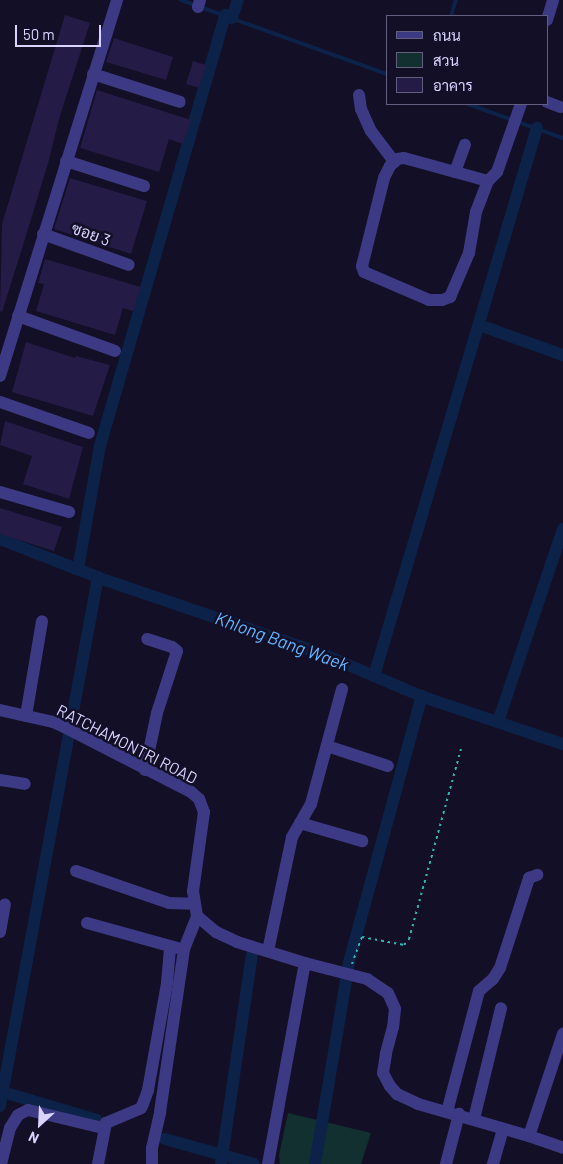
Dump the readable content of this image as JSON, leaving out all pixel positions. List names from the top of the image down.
{
  "streets": {
    "street": ["ซอย 3", "RATCHAMONTRI ROAD"]
  },
  "water": ["Khlong Bang Waek"],
  "legend": ["ถนน", "สวน", "อาคาร"],
  "scale_bar": "50 m",
  "north": "bottom left"
}
